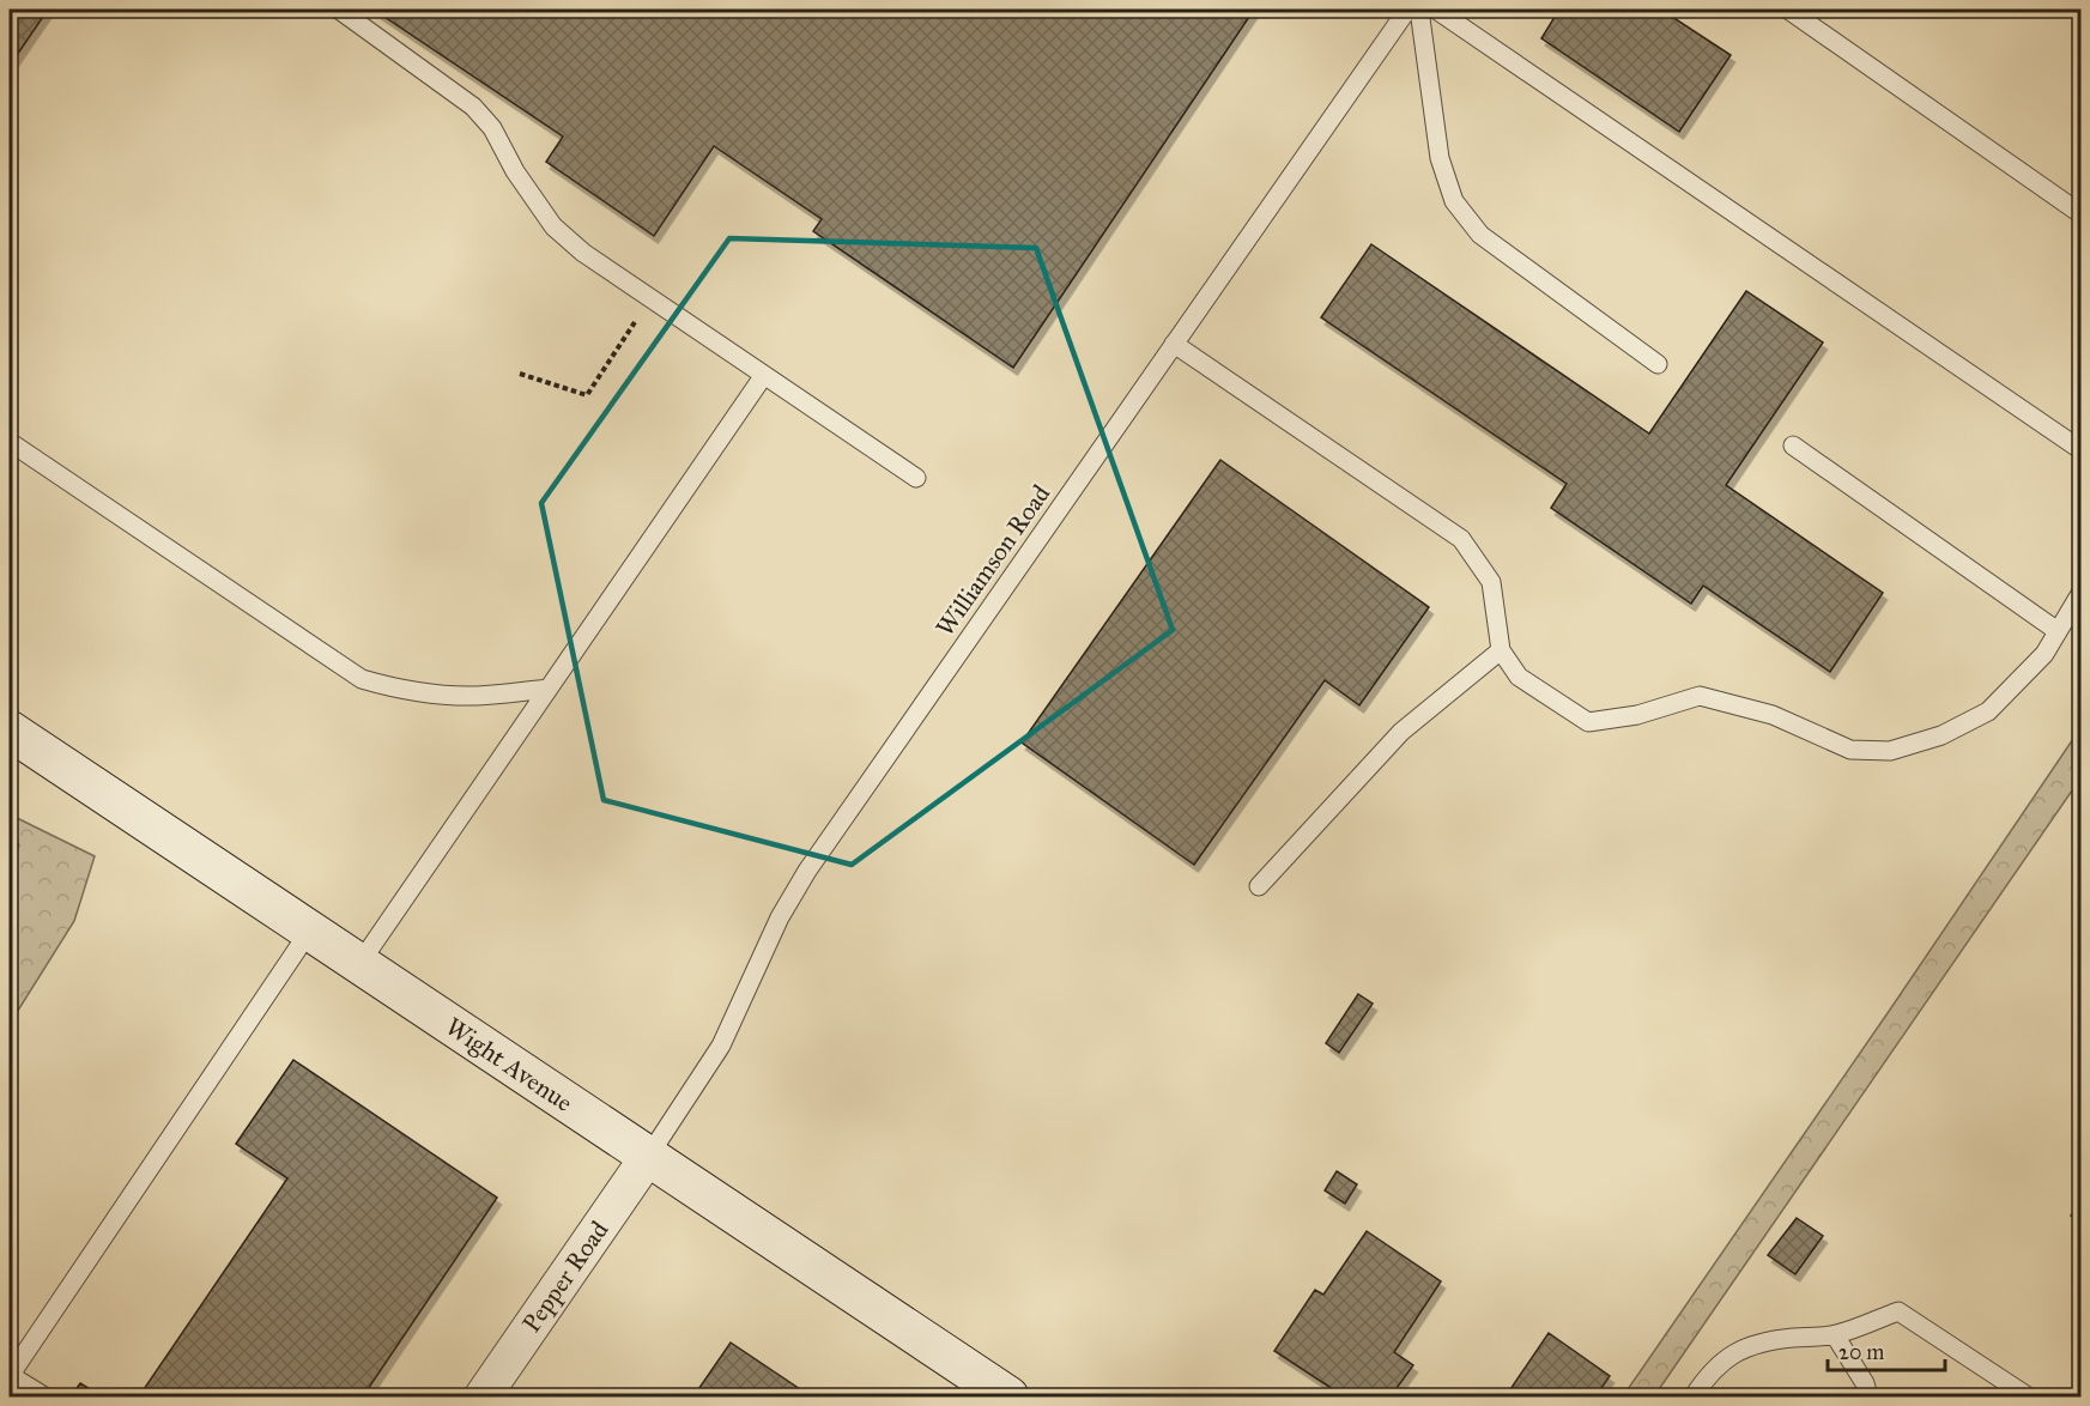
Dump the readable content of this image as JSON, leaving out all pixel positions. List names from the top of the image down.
{
  "streets": {
    "street": ["Wight Avenue", "Pepper Road"],
    "lane": ["Williamson Road"]
  },
  "crossings": [
    ["Williamson Road", "Wight Avenue"],
    ["Williamson Road", "Pepper Road"],
    ["Wight Avenue", "Pepper Road"]
  ],
  "scale_bar": "20 m"
}
